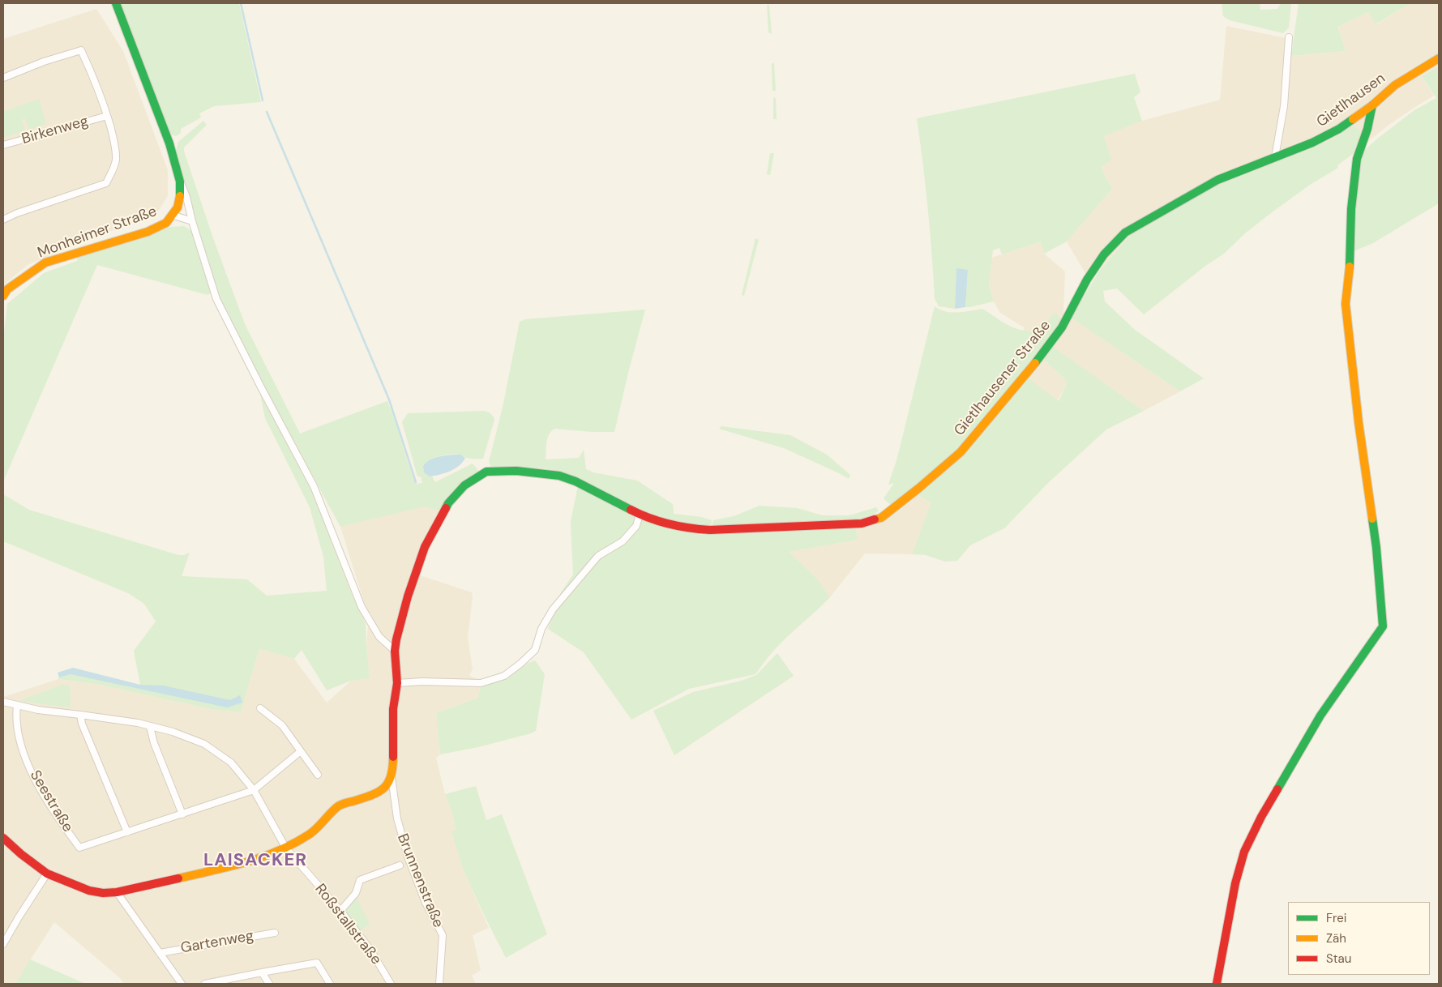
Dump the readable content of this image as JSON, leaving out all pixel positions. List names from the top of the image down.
{
  "streets": {
    "street": [
      "Gietlhausen",
      "Birkenweg",
      "Monheimer Straße",
      "Gietlhausener Straße",
      "Seestraße",
      "Brunnenstraße",
      "Roßstallstraße",
      "Gartenweg"
    ]
  },
  "crossings": [
    ["Gietlhausen", "Gietlhausener Straße"],
    ["Gietlhausener Straße", "Brunnenstraße"]
  ],
  "districts": ["LAISACKER"],
  "legend": ["Frei", "Zäh", "Stau"]
}
